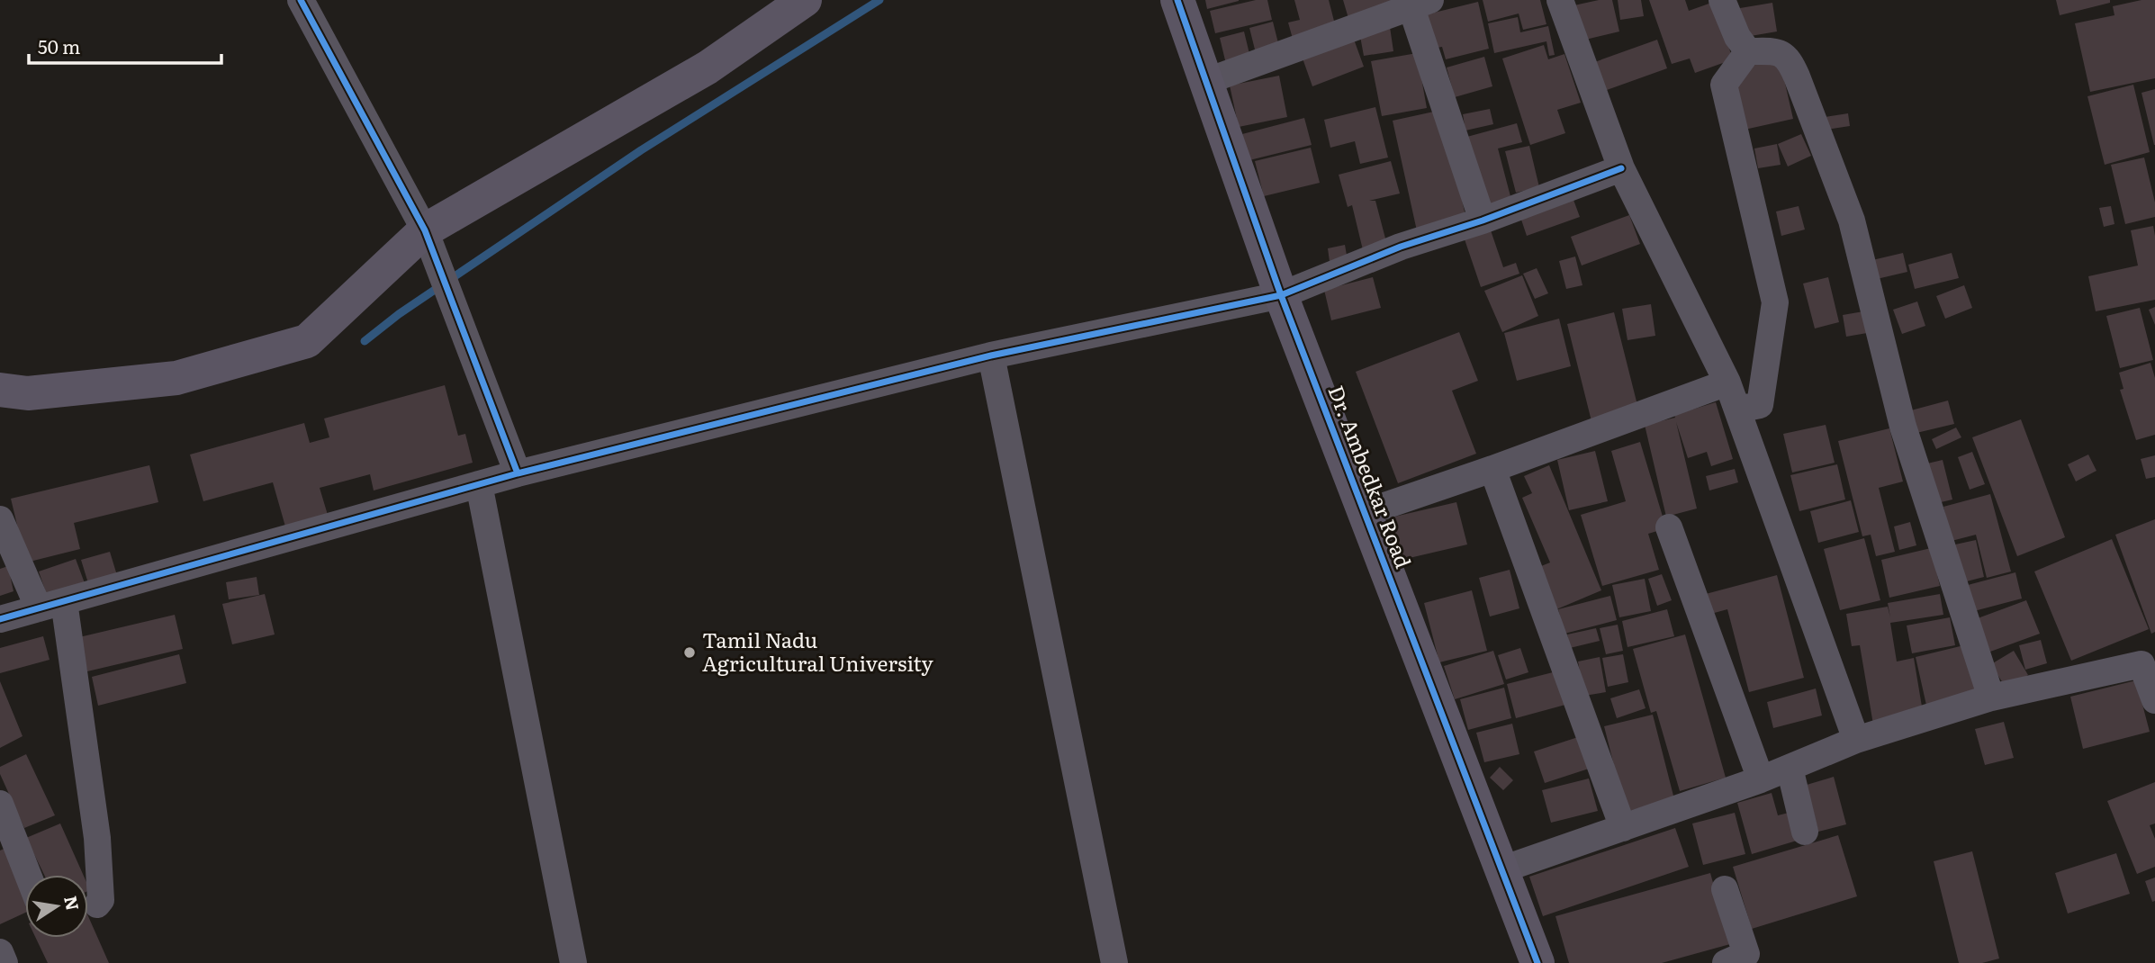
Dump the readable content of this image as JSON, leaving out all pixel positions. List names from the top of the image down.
{
  "streets": {
    "street": ["Dr. Ambedkar Road"]
  },
  "places": ["Tamil Nadu Agricultural University"],
  "scale_bar": "50 m",
  "north": "right"
}
